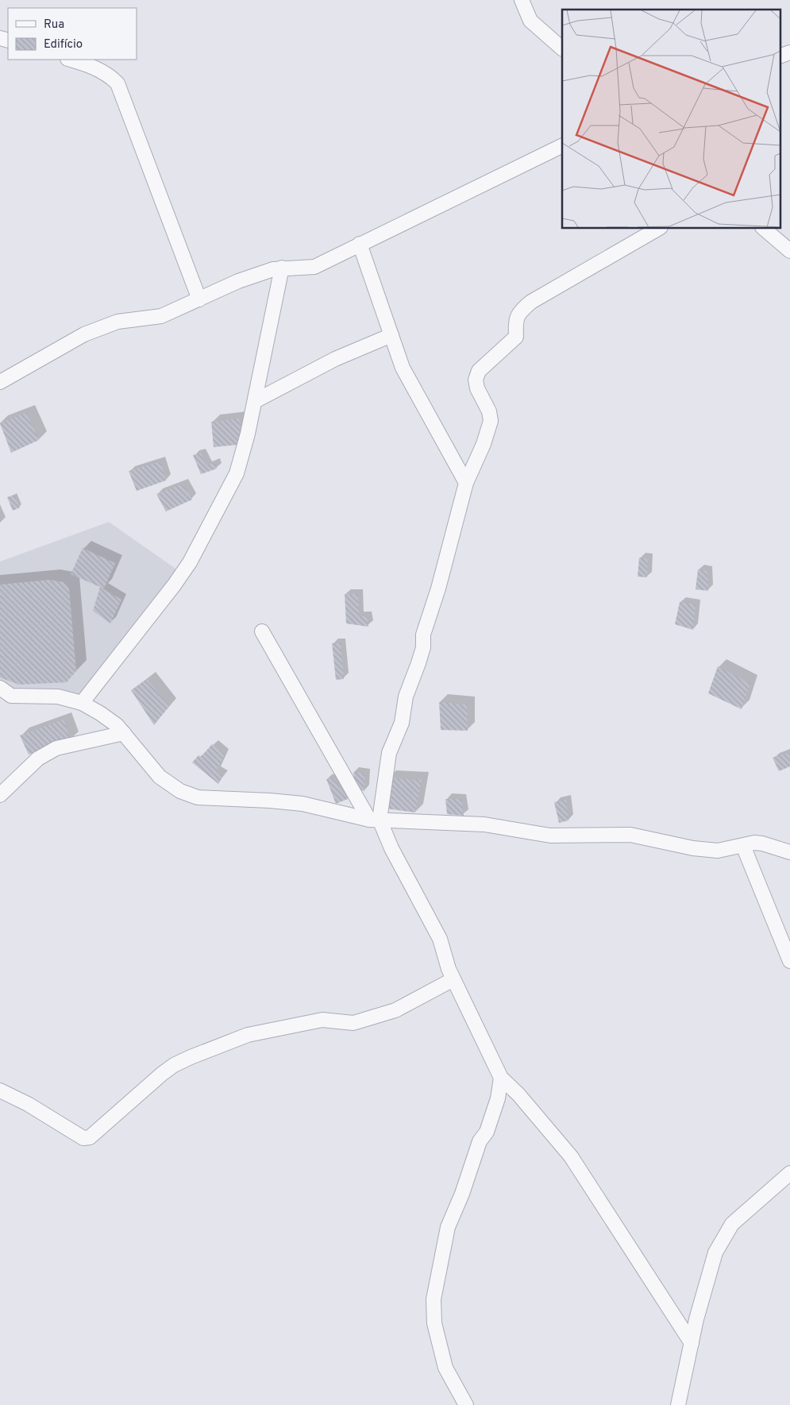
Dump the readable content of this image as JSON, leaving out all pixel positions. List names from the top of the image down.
{
  "legend": ["Rua", "Edifício"]
}
